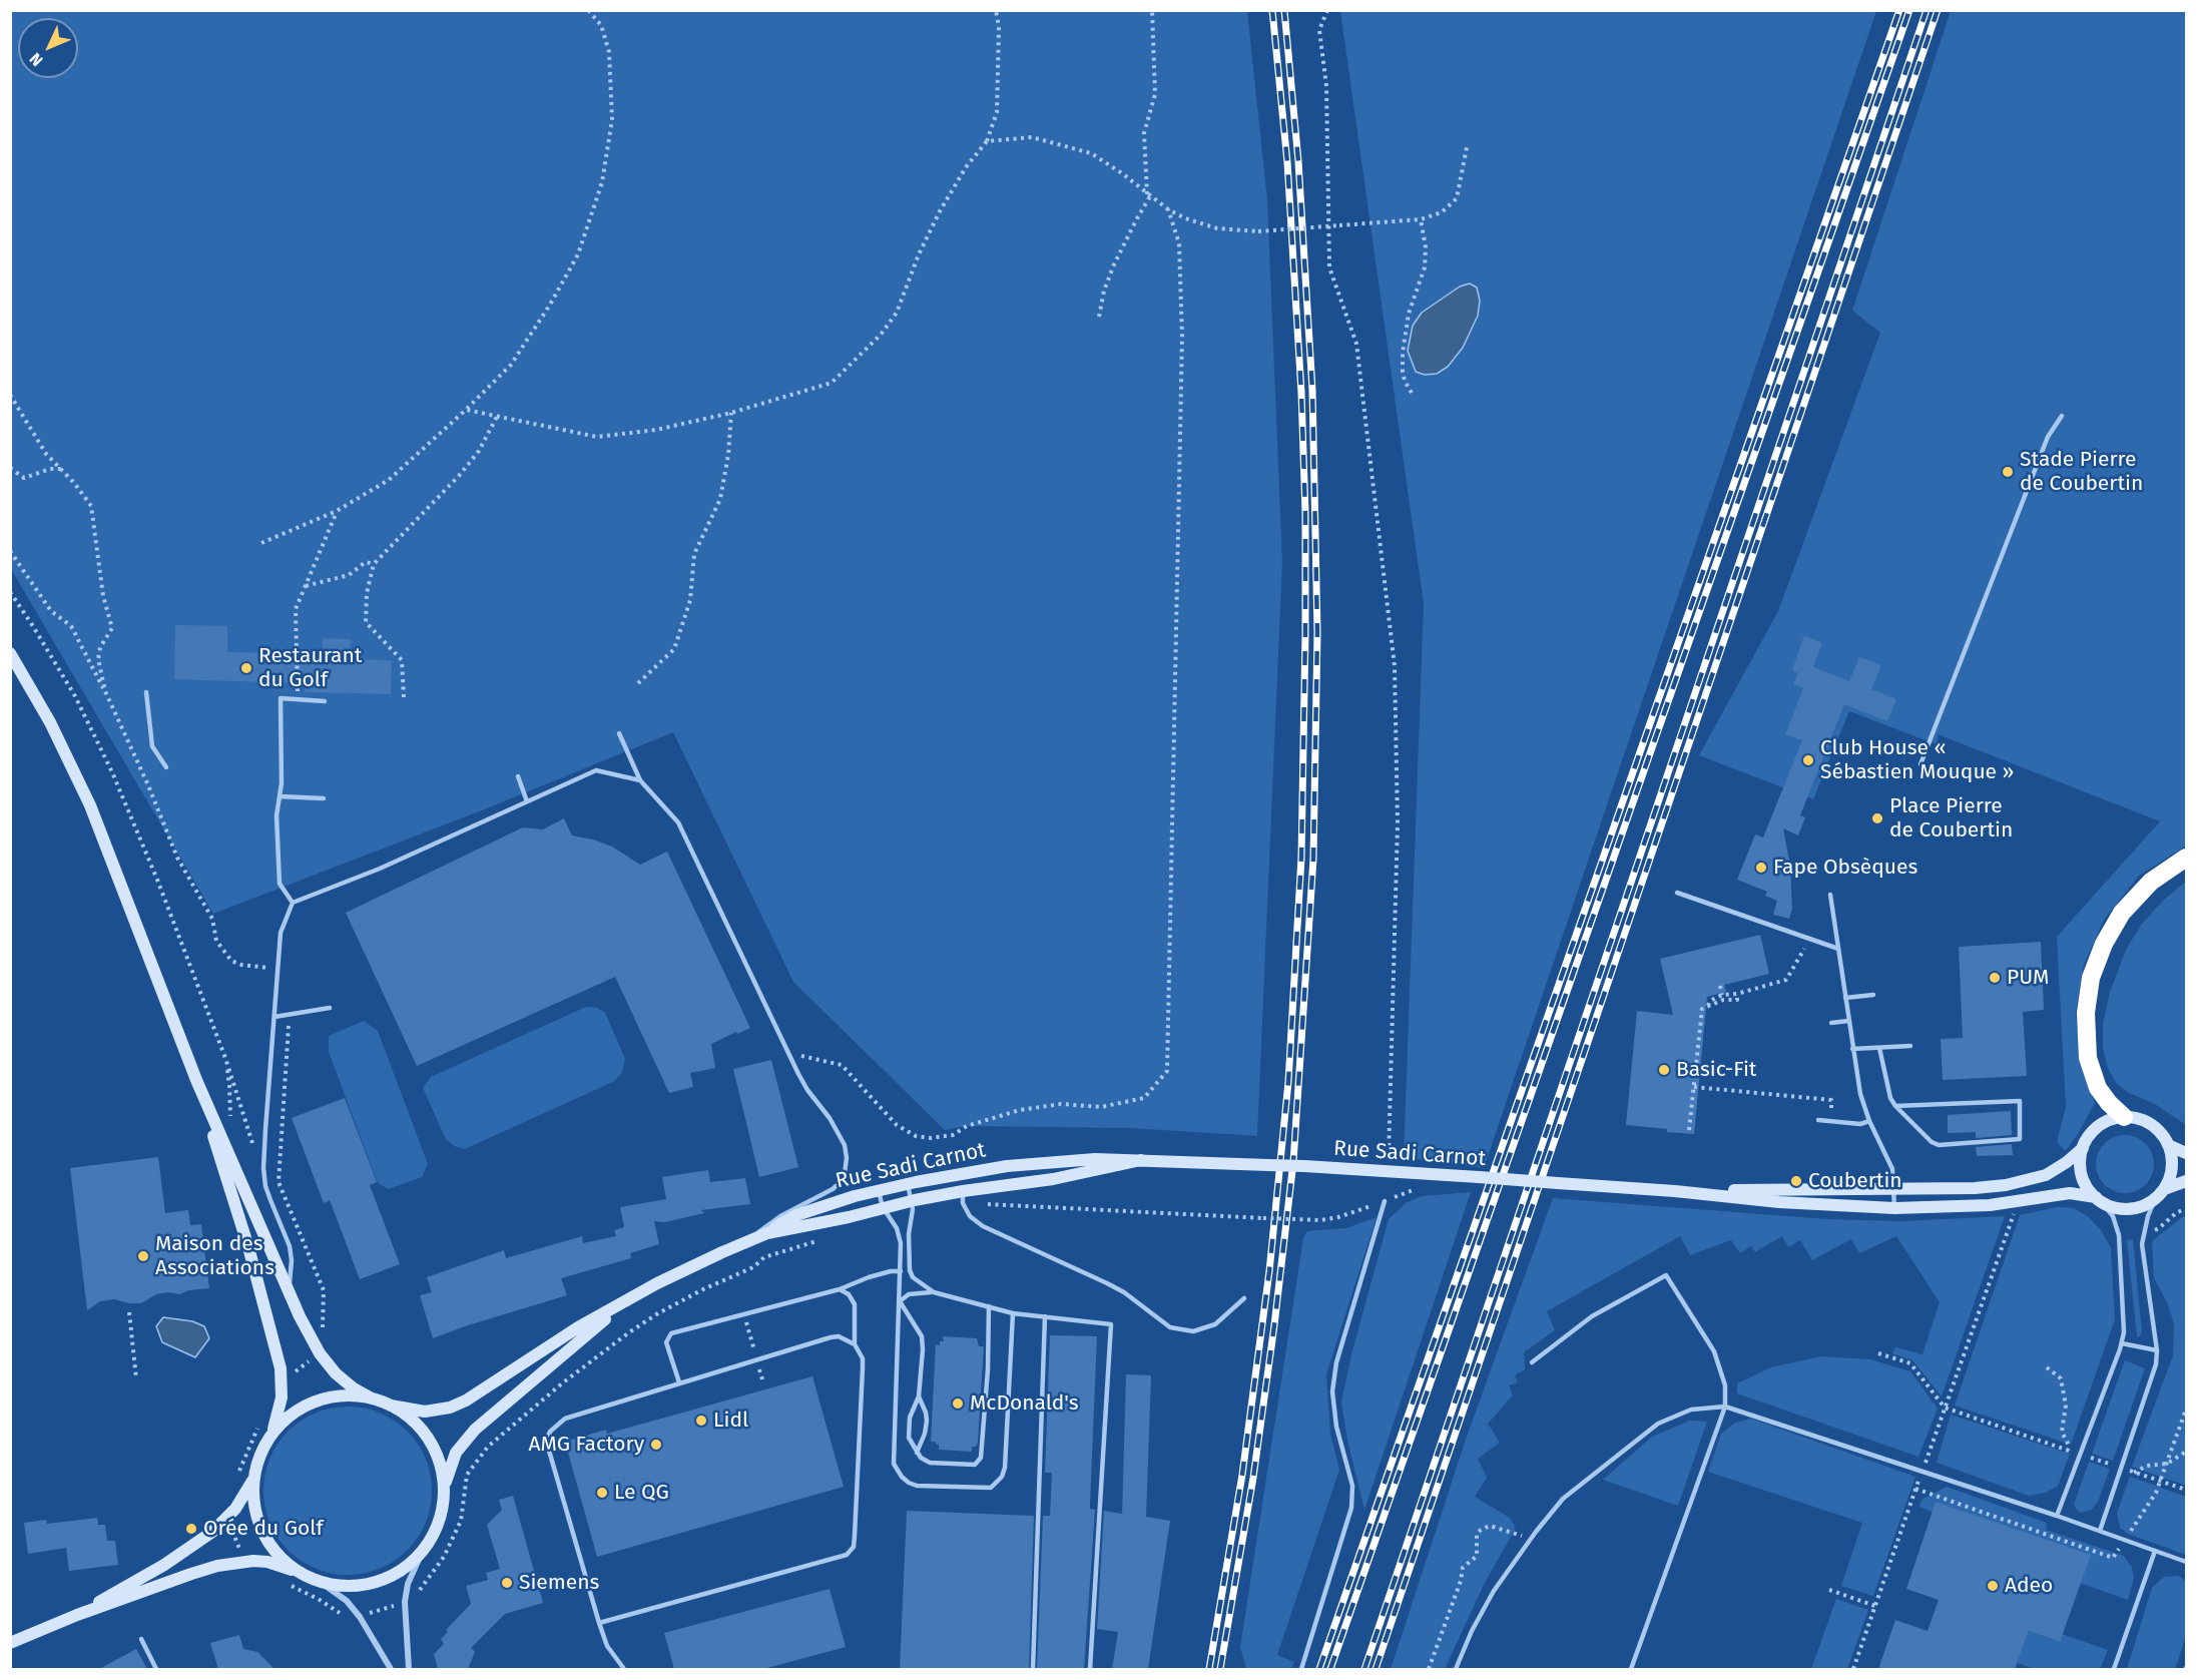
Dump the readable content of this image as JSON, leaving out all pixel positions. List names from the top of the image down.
{
  "streets": {
    "main road": ["Rue Sadi Carnot"]
  },
  "places": [
    "Stade Pierre de Coubertin",
    "Restaurant du Golf",
    "Club House « Sébastien Mouque »",
    "Place Pierre de Coubertin",
    "Fape Obsèques",
    "PUM",
    "Basic-Fit",
    "Coubertin",
    "Maison des Associations",
    "McDonald's",
    "Lidl",
    "AMG Factory",
    "Le QG",
    "Orée du Golf",
    "Siemens",
    "Adeo"
  ],
  "north": "bottom left"
}
